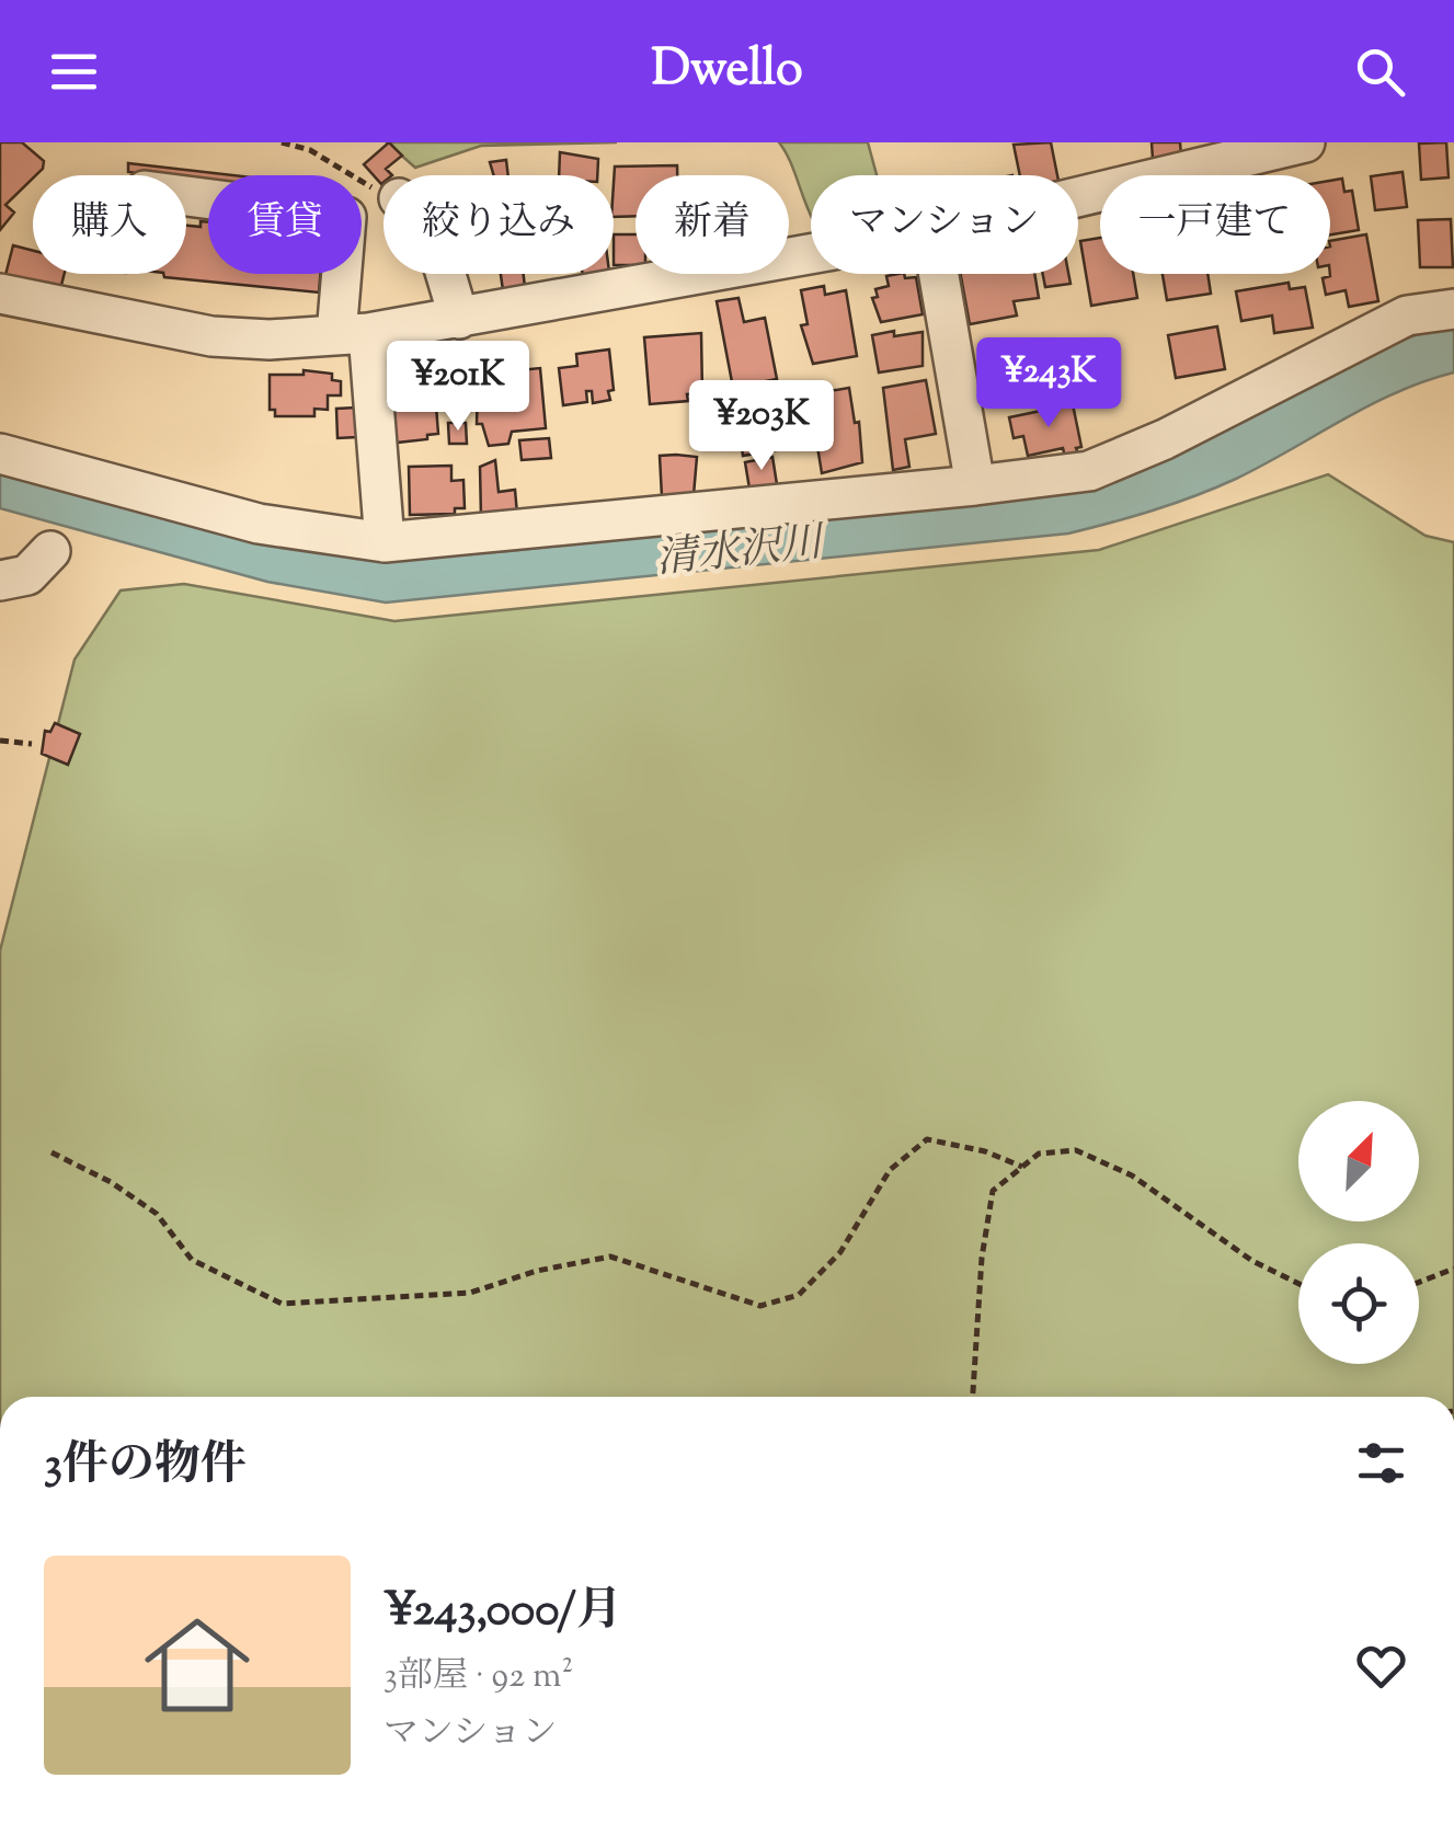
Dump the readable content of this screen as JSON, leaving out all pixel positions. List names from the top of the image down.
{
  "water": ["清水沢川"],
  "north": "top right",
  "page": {
    "header": "Dwello",
    "chip": [
      "購入",
      "賃貸",
      "絞り込み",
      "新着",
      "マンション",
      "一戸建て"
    ],
    "price": ["¥243K", "¥201K", "¥203K"],
    "heading": "3件の物件",
    "list": [
      {
        "name": "¥243,000/月",
        "note": "3部屋 · 92 m² · マンション"
      }
    ]
  }
}
